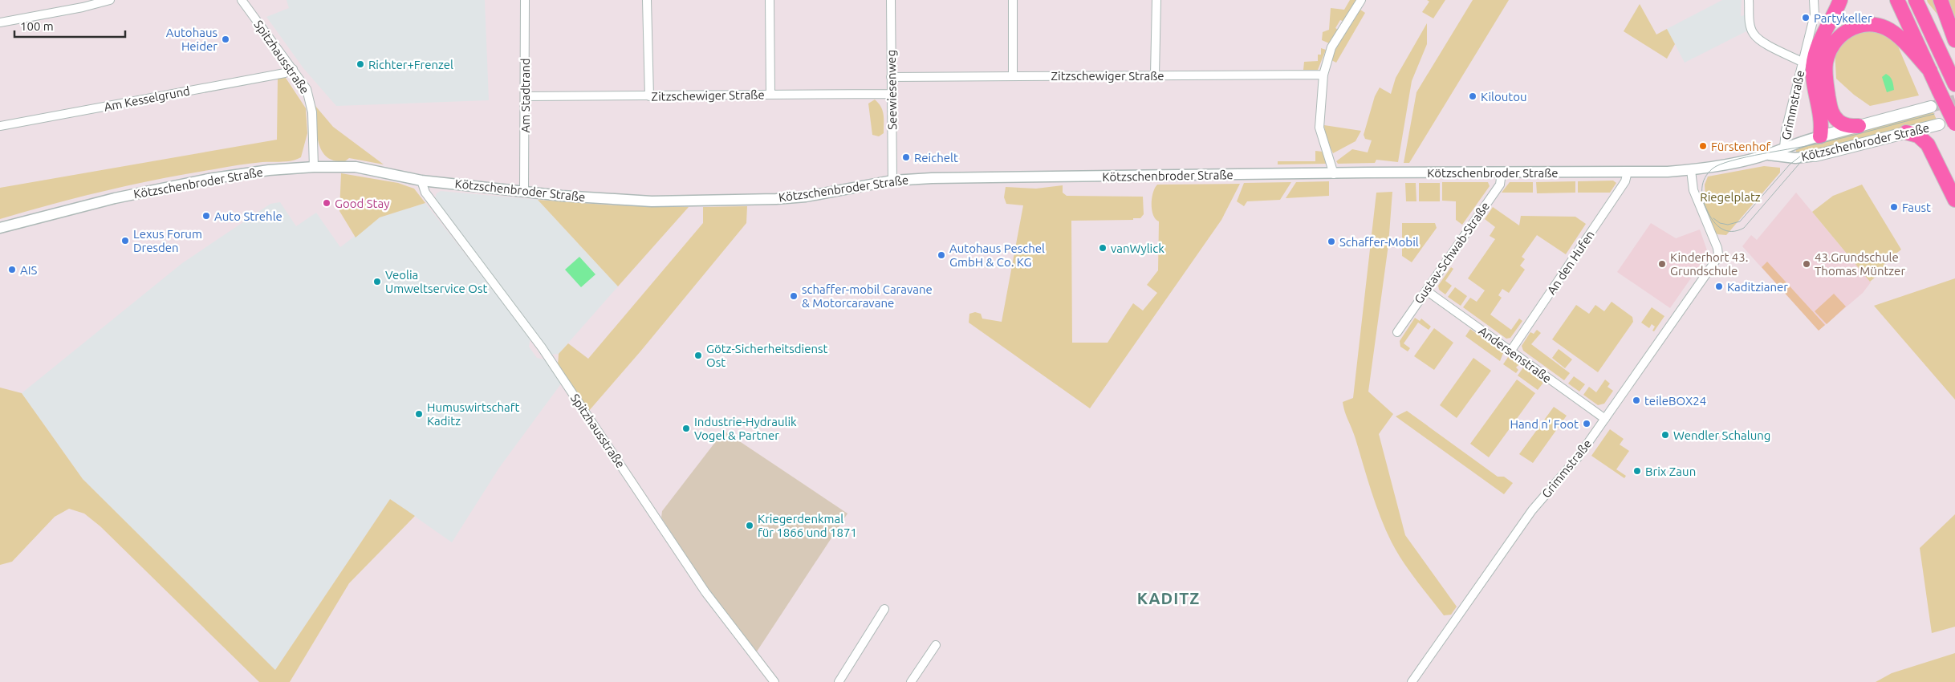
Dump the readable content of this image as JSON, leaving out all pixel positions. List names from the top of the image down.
{
  "streets": {
    "main road": ["Kötzschenbroder Straße"],
    "street": [
      "Spitzhausstraße",
      "Zitzschewiger Straße",
      "Seewiesenweg",
      "Am Stadtrand",
      "Am Kesselgrund",
      "Grimmstraße",
      "Gustav-Schwab-Straße",
      "An den Hufen",
      "Andersenstraße"
    ]
  },
  "crossings": [
    ["Spitzhausstraße", "Am Kesselgrund"],
    ["Spitzhausstraße", "Kötzschenbroder Straße"],
    ["Zitzschewiger Straße", "Seewiesenweg"],
    ["Zitzschewiger Straße", "Am Stadtrand"],
    ["Seewiesenweg", "Kötzschenbroder Straße"],
    ["Am Stadtrand", "Kötzschenbroder Straße"],
    ["Grimmstraße", "Kötzschenbroder Straße"],
    ["Grimmstraße", "Andersenstraße"],
    ["Kötzschenbroder Straße", "Gustav-Schwab-Straße"],
    ["Kötzschenbroder Straße", "An den Hufen"],
    ["Gustav-Schwab-Straße", "Andersenstraße"],
    ["An den Hufen", "Andersenstraße"]
  ],
  "districts": ["KADITZ"],
  "parks": ["Riegelplatz"],
  "places": [
    "Partykeller",
    "Autohaus Heider",
    "Richter+Frenzel",
    "Kiloutou",
    "Fürstenhof",
    "Reichelt",
    "Good Stay",
    "Faust",
    "Auto Strehle",
    "Lexus Forum Dresden",
    "Schaffer-Mobil",
    "vanWylick",
    "Autohaus Peschel GmbH & Co. KG",
    "Kinderhort 43. Grundschule",
    "43.Grundschule Thomas Müntzer",
    "AIS",
    "Veolia Umweltservice Ost",
    "Kaditzianer",
    "schaffer-mobil Caravane & Motorcaravane",
    "Götz-Sicherheitsdienst Ost",
    "teileBOX24",
    "Humuswirtschaft Kaditz",
    "Hand n' Foot",
    "Industrie-Hydraulik Vogel & Partner",
    "Wendler Schalung",
    "Brix Zaun",
    "Kriegerdenkmal für 1866 und 1871"
  ],
  "scale_bar": "100 m"
}
